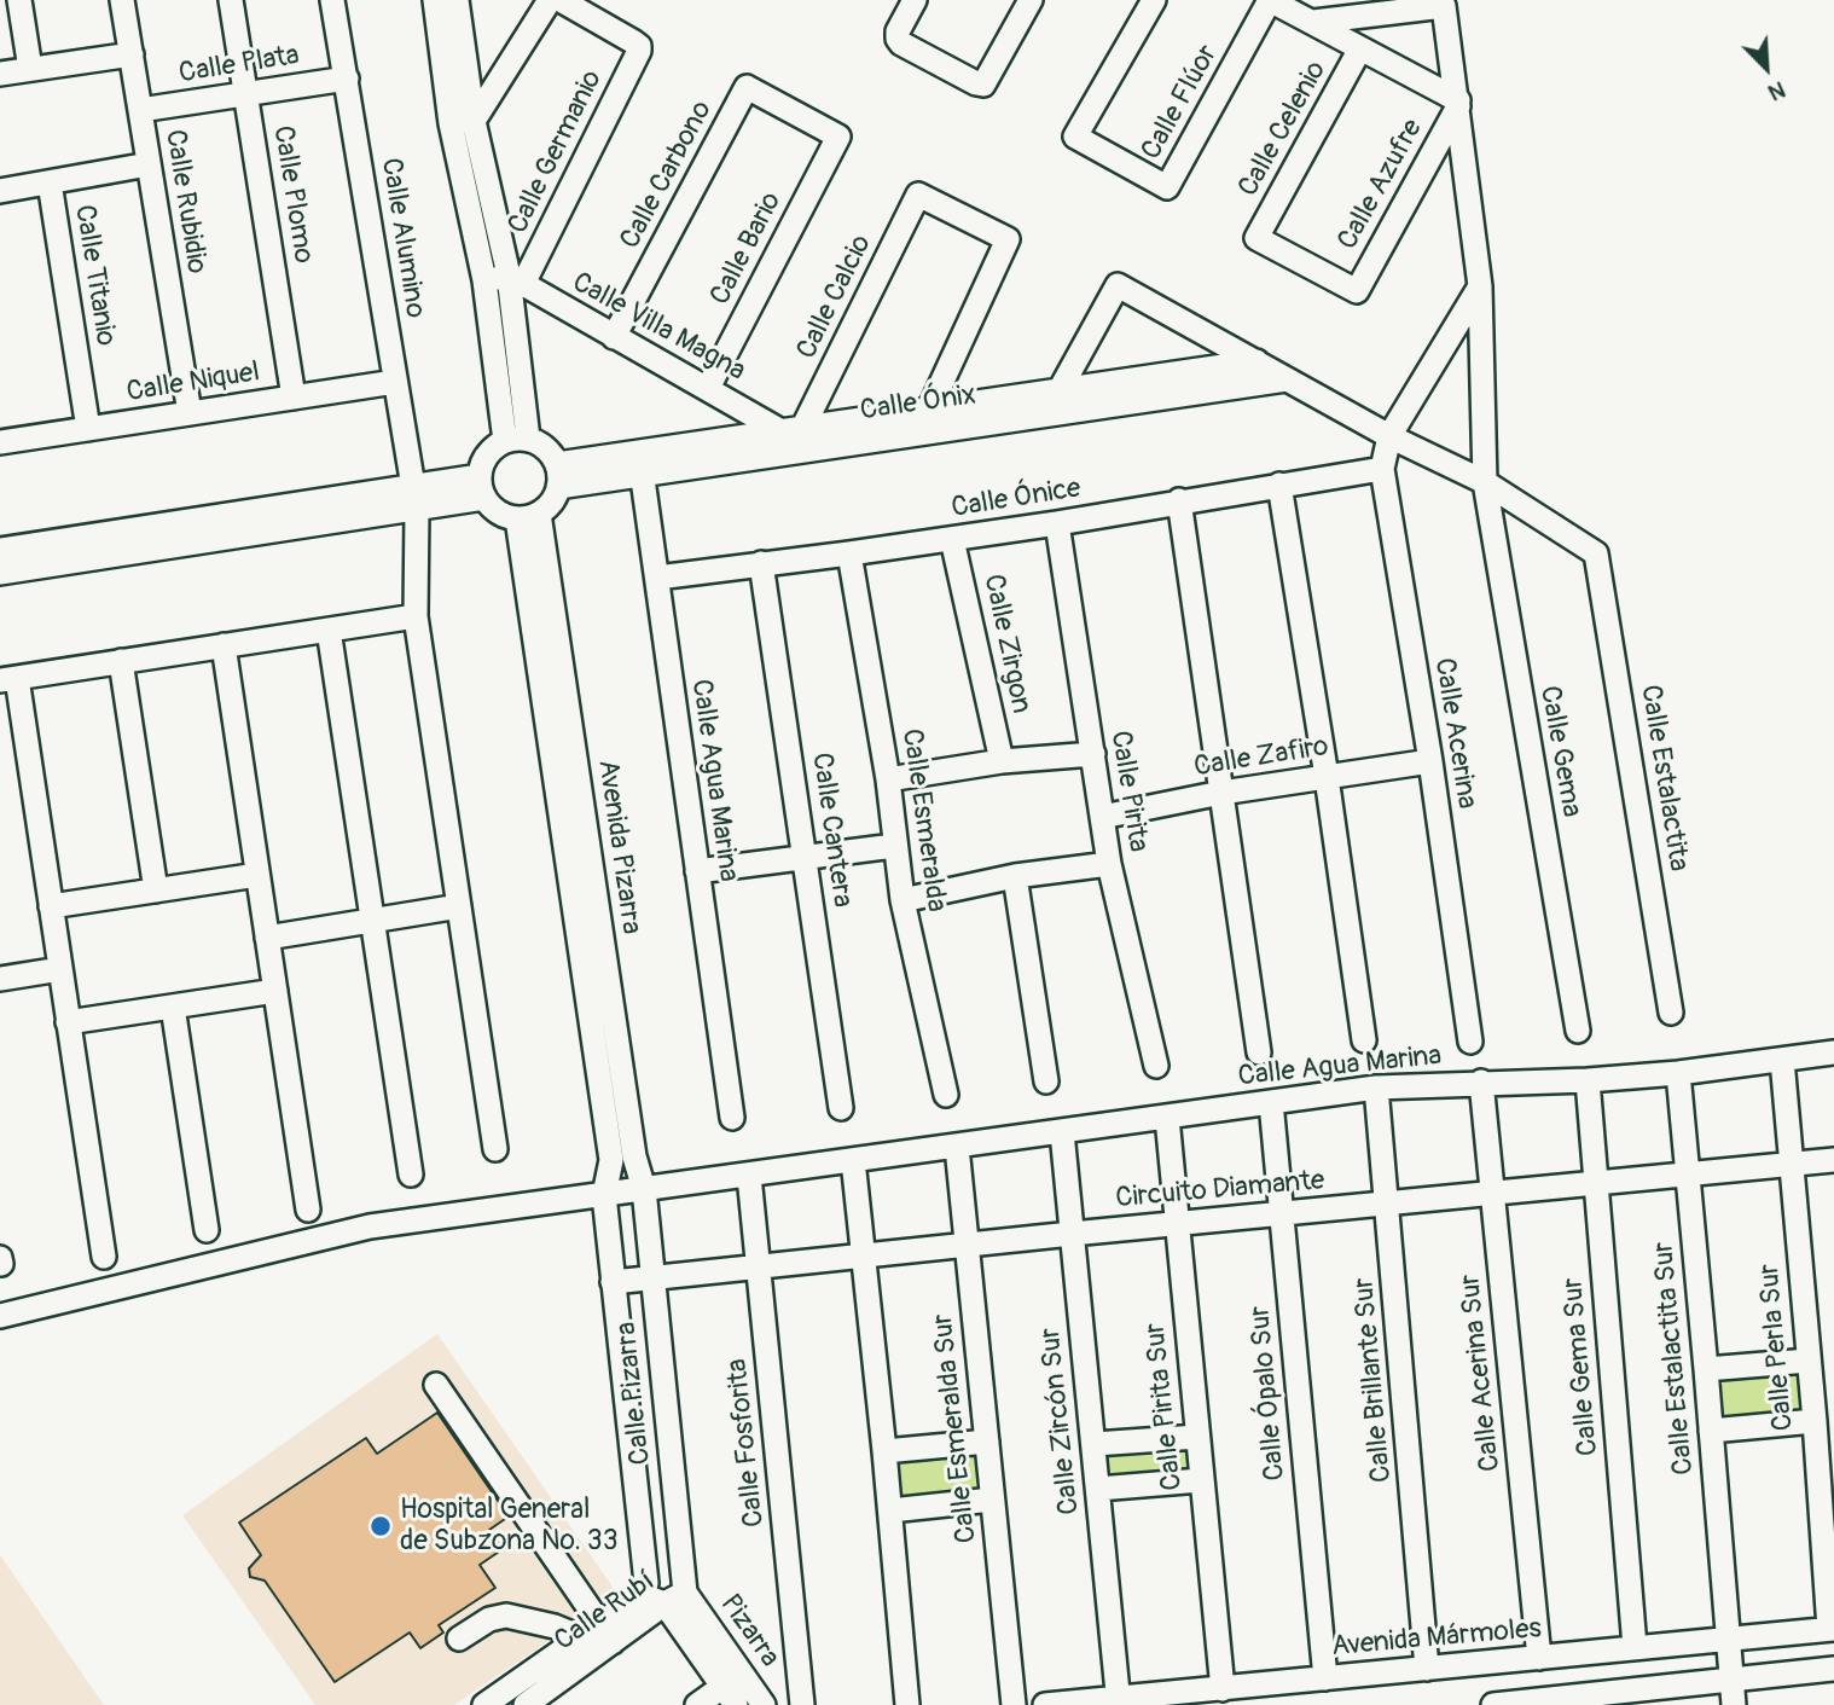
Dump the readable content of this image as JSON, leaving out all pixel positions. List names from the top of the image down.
{
  "streets": {
    "street": [
      "Calle Plata",
      "Calle Flúor",
      "Calle Celenio",
      "Calle Germanio",
      "Calle Carbono",
      "Calle Azufre",
      "Calle Plomo",
      "Calle Rubidio",
      "Calle Alumino",
      "Calle Bario",
      "Calle Titanio",
      "Calle Calcio",
      "Calle Villa Magna",
      "Calle Niquel",
      "Calle Ónix",
      "Calle Ónice",
      "Calle Zirgon",
      "Calle Acerina",
      "Calle Gema",
      "Calle Zafiro",
      "Calle Estalactita",
      "Calle Agua Marina",
      "Calle Pirita",
      "Calle Esmeralda",
      "Calle Cantera",
      "Avenida Pizarra",
      "Circuito Diamante",
      "Calle Perla Sur",
      "Calle Estalactita Sur",
      "Calle Gema Sur",
      "Calle Acerina Sur",
      "Calle Brillante Sur",
      "Calle Pizarra",
      "Calle Ópalo Sur",
      "Calle Pirita Sur",
      "Calle Zircón Sur",
      "Calle Esmeralda Sur",
      "Calle Fosforita",
      "Calle Rubí",
      "Pizarra",
      "Avenida Mármoles"
    ]
  },
  "crossings": [
    ["Calle Plata", "Calle Plomo"],
    ["Calle Plata", "Calle Rubidio"],
    ["Calle Plata", "Calle Alumino"],
    ["Calle Celenio", "Calle Azufre"],
    ["Calle Germanio", "Calle Villa Magna"],
    ["Calle Carbono", "Calle Bario"],
    ["Calle Carbono", "Calle Villa Magna"],
    ["Calle Azufre", "Calle Gema"],
    ["Calle Plomo", "Calle Niquel"],
    ["Calle Rubidio", "Calle Niquel"],
    ["Calle Alumino", "Calle Niquel"],
    ["Calle Bario", "Calle Villa Magna"],
    ["Calle Titanio", "Calle Niquel"],
    ["Calle Calcio", "Calle Villa Magna"],
    ["Calle Calcio", "Calle Ónix"],
    ["Calle Villa Magna", "Calle Ónix"],
    ["Calle Ónix", "Calle Agua Marina"],
    ["Calle Ónix", "Avenida Pizarra"],
    ["Calle Ónice", "Calle Zirgon"],
    ["Calle Ónice", "Calle Acerina"],
    ["Calle Ónice", "Calle Agua Marina"],
    ["Calle Ónice", "Calle Pirita"],
    ["Calle Ónice", "Calle Esmeralda"],
    ["Calle Ónice", "Calle Cantera"],
    ["Calle Acerina", "Calle Gema"],
    ["Calle Acerina", "Calle Zafiro"],
    ["Calle Gema", "Calle Estalactita"],
    ["Calle Zafiro", "Calle Pirita"],
    ["Calle Agua Marina", "Avenida Pizarra"],
    ["Calle Agua Marina", "Calle Perla Sur"],
    ["Calle Agua Marina", "Calle Estalactita Sur"],
    ["Calle Agua Marina", "Calle Gema Sur"],
    ["Calle Agua Marina", "Calle Acerina Sur"],
    ["Calle Agua Marina", "Calle Brillante Sur"],
    ["Calle Agua Marina", "Calle Pizarra"],
    ["Calle Agua Marina", "Calle Ópalo Sur"],
    ["Calle Agua Marina", "Calle Pirita Sur"],
    ["Calle Agua Marina", "Calle Zircón Sur"],
    ["Calle Agua Marina", "Calle Esmeralda Sur"],
    ["Calle Agua Marina", "Calle Fosforita"],
    ["Avenida Pizarra", "Calle Pizarra"],
    ["Circuito Diamante", "Calle Perla Sur"],
    ["Circuito Diamante", "Calle Estalactita Sur"],
    ["Circuito Diamante", "Calle Gema Sur"],
    ["Circuito Diamante", "Calle Acerina Sur"],
    ["Circuito Diamante", "Calle Brillante Sur"],
    ["Circuito Diamante", "Calle Pizarra"],
    ["Circuito Diamante", "Calle Ópalo Sur"],
    ["Circuito Diamante", "Calle Pirita Sur"],
    ["Circuito Diamante", "Calle Zircón Sur"],
    ["Circuito Diamante", "Calle Esmeralda Sur"],
    ["Circuito Diamante", "Calle Fosforita"],
    ["Calle Perla Sur", "Avenida Mármoles"],
    ["Calle Estalactita Sur", "Avenida Mármoles"],
    ["Calle Gema Sur", "Avenida Mármoles"],
    ["Calle Acerina Sur", "Avenida Mármoles"],
    ["Calle Brillante Sur", "Avenida Mármoles"],
    ["Calle Pizarra", "Calle Rubí"],
    ["Calle Pizarra", "Pizarra"],
    ["Calle Ópalo Sur", "Avenida Mármoles"],
    ["Calle Pirita Sur", "Avenida Mármoles"],
    ["Calle Zircón Sur", "Avenida Mármoles"],
    ["Calle Rubí", "Pizarra"]
  ],
  "places": ["Hospital General de Subzona No. 33"],
  "north": "bottom right"
}
